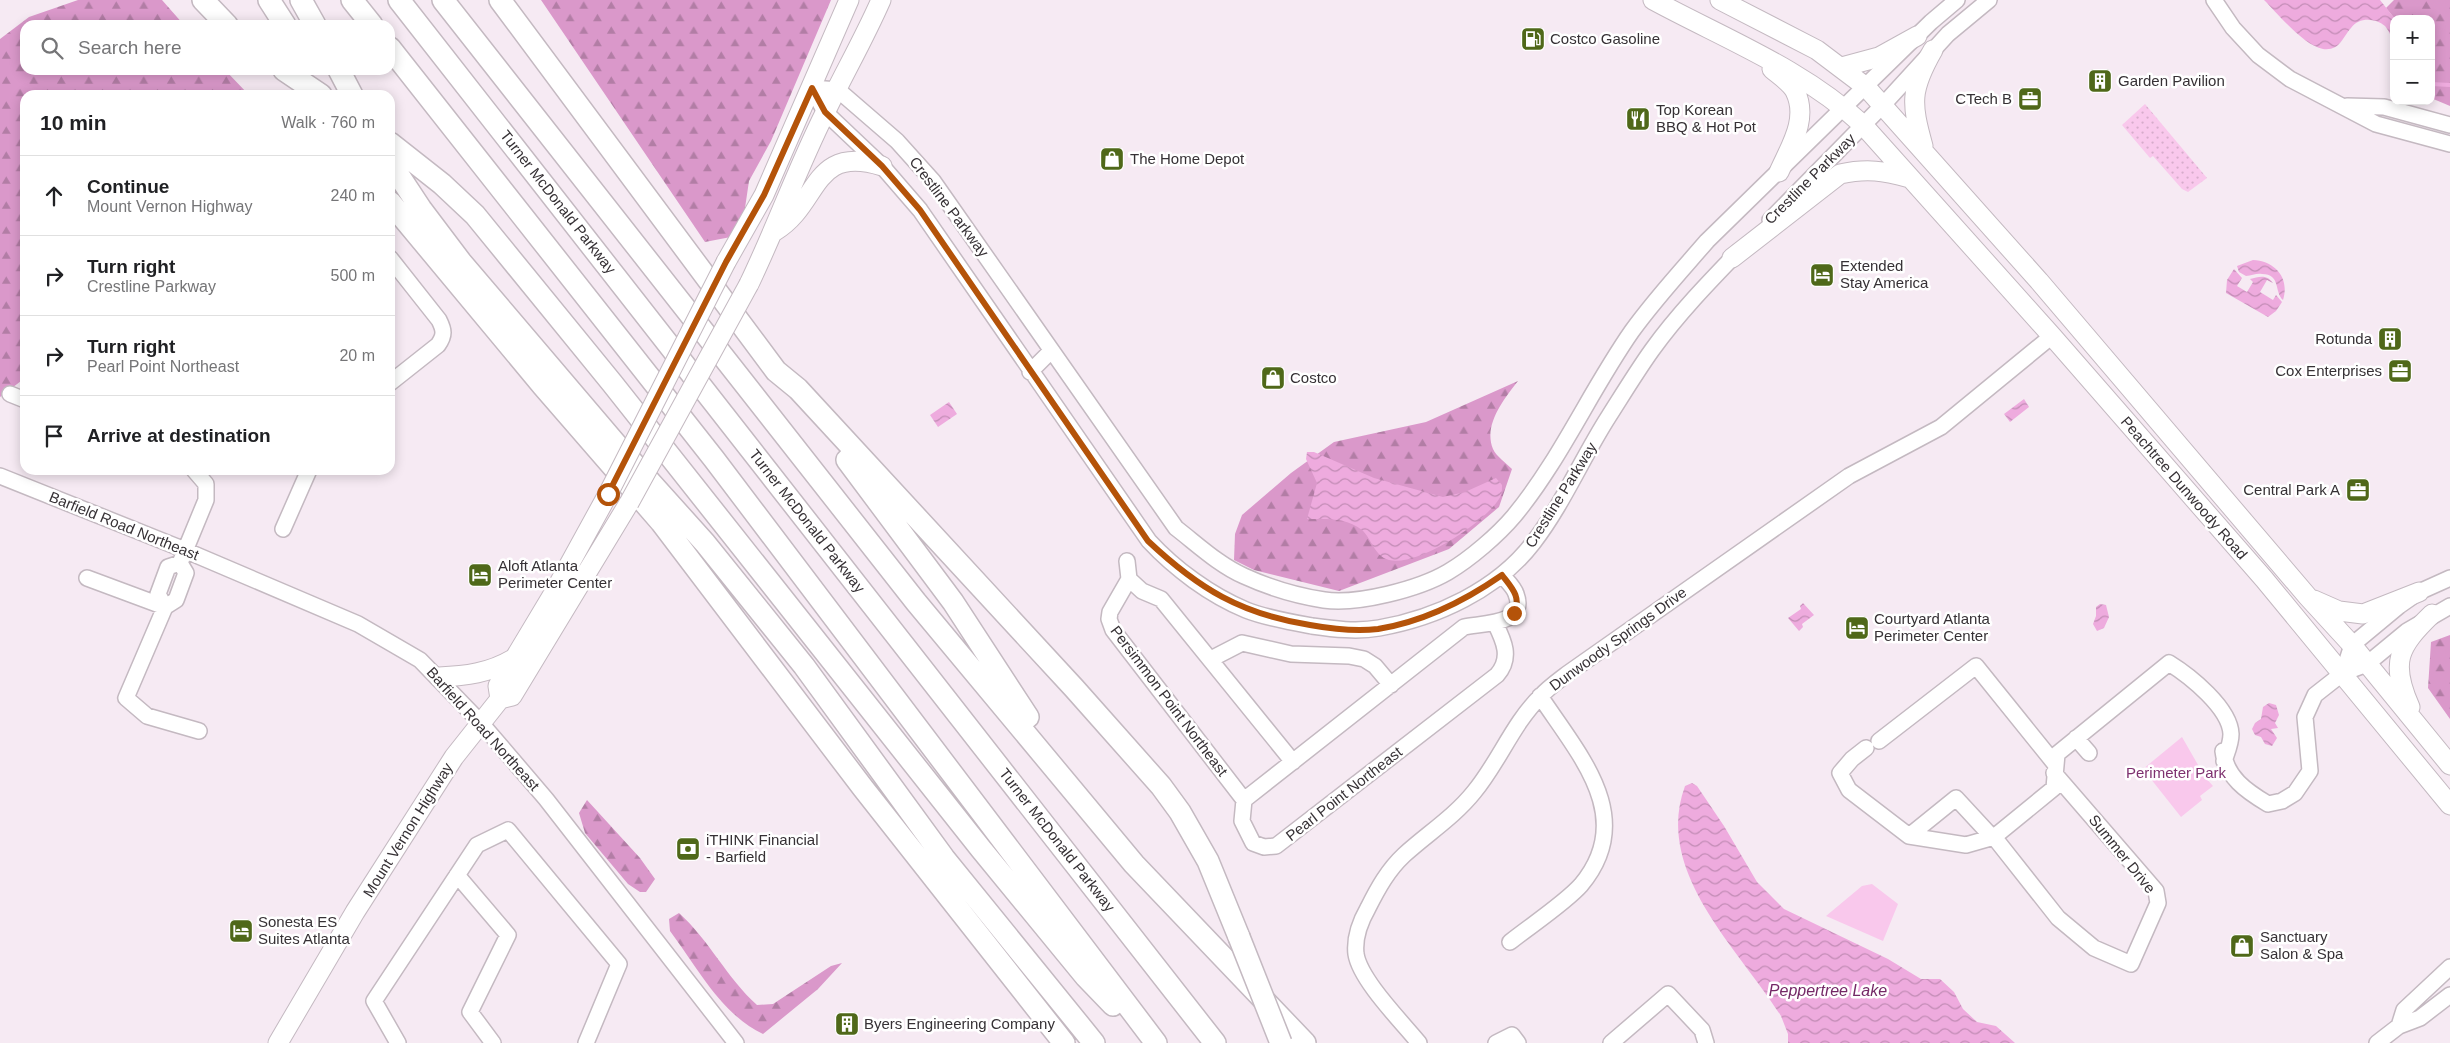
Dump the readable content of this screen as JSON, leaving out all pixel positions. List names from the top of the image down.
{
  "streets": {
    "highway": ["Turner McDonald Parkway"],
    "main road": ["Peachtree Dunwoody Road", "Mount Vernon Highway"],
    "street": [
      "Crestline Parkway",
      "Barfield Road Northeast",
      "Dunwoody Springs Drive",
      "Persimmon Point Northeast",
      "Pearl Point Northeast",
      "Summer Drive"
    ]
  },
  "crossings": [
    ["Crestline Parkway", "Peachtree Dunwoody Road"],
    ["Crestline Parkway", "Mount Vernon Highway"],
    ["Peachtree Dunwoody Road", "Dunwoody Springs Drive"],
    ["Barfield Road Northeast", "Mount Vernon Highway"],
    ["Persimmon Point Northeast", "Pearl Point Northeast"]
  ],
  "water": ["Peppertree Lake"],
  "parks": ["Perimeter Park"],
  "places": {
    "fuel station": ["Costco Gasoline"],
    "building": ["Garden Pavilion", "Rotunda", "Byers Engineering Company"],
    "office": ["CTech B", "Cox Enterprises", "Central Park A"],
    "restaurant": ["Top Korean BBQ & Hot Pot"],
    "shop": ["The Home Depot", "Costco", "Sanctuary Salon & Spa"],
    "hotel": [
      "Extended Stay America",
      "Aloft Atlanta Perimeter Center",
      "Courtyard Atlanta Perimeter Center",
      "Sonesta ES Suites Atlanta"
    ],
    "bank": ["iTHINK Financial - Barfield"]
  },
  "page": {
    "map_buttons": ["+", "−"],
    "search": "Search here",
    "heading": ["10 min", "Walk · 760 m"],
    "list": [
      ["Continue", "Mount Vernon Highway", "240 m"],
      ["Turn right", "Crestline Parkway", "500 m"],
      ["Turn right", "Pearl Point Northeast", "20 m"],
      "Arrive at destination"
    ]
  }
}
